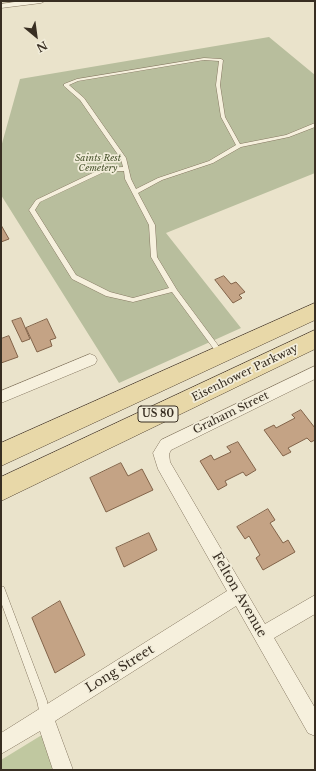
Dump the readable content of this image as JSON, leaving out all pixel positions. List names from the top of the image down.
{
  "streets": {
    "main road": ["Eisenhower Parkway", "US 80"],
    "street": ["Graham Street", "Felton Avenue", "Long Street"]
  },
  "crossings": [
    ["Graham Street", "Felton Avenue"],
    ["Felton Avenue", "Long Street"]
  ],
  "parks": ["Saints Rest Cemetery"],
  "north": "bottom right"
}
